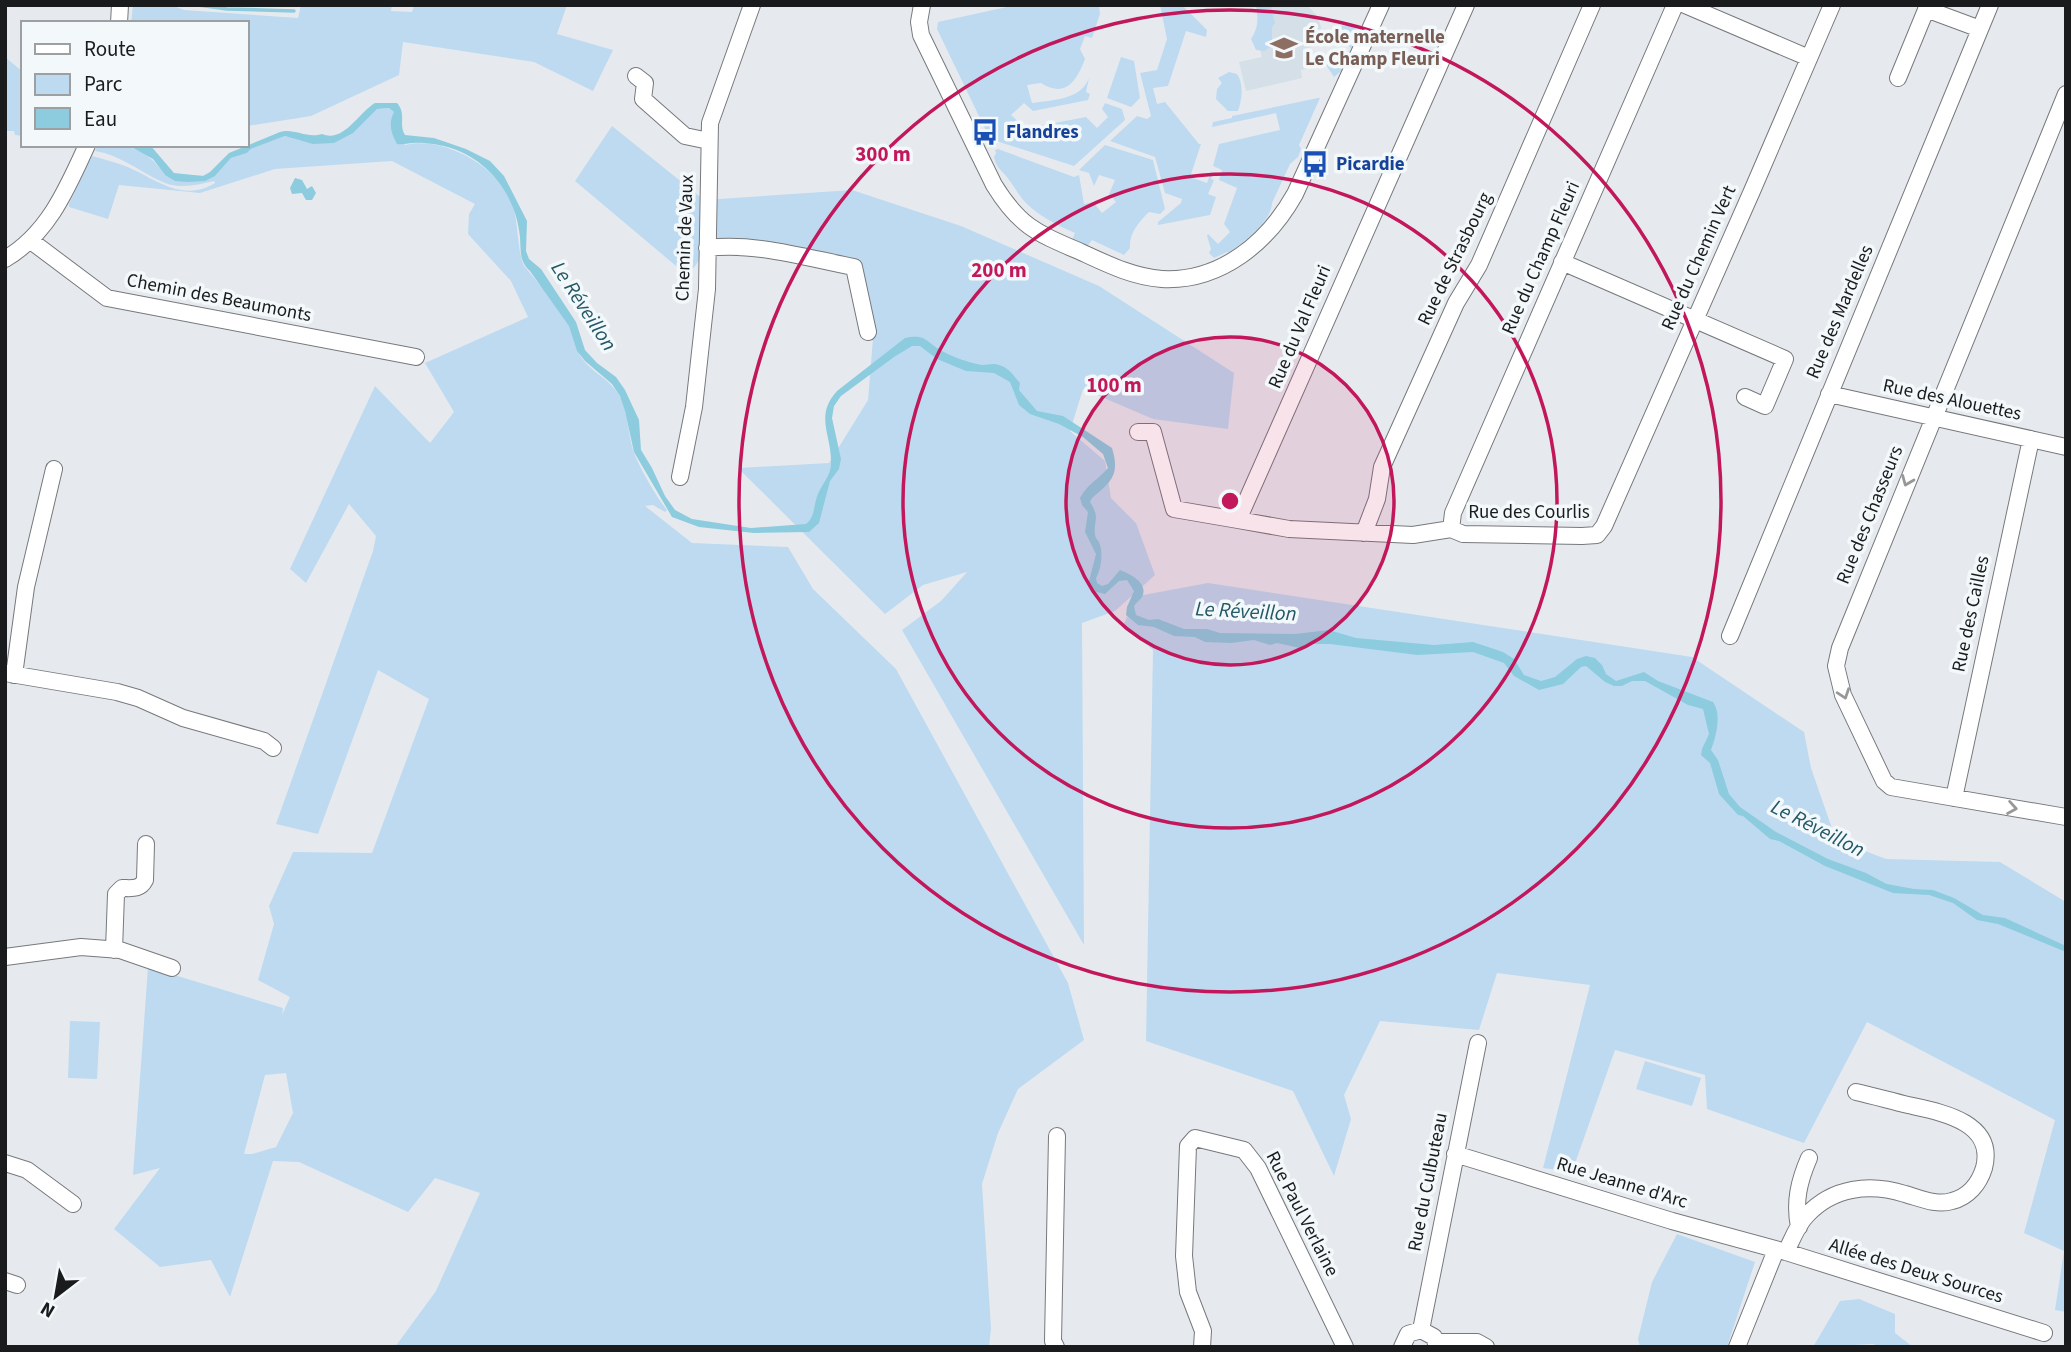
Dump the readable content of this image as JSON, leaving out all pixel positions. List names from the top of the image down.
{
  "streets": {
    "street": [
      "Chemin de Vaux",
      "Rue du Champ Fleuri",
      "Rue du Chemin Vert",
      "Rue de Strasbourg",
      "Chemin des Beaumonts",
      "Rue des Mardelles",
      "Rue du Val Fleuri",
      "Rue des Alouettes",
      "Rue des Courlis",
      "Rue des Chasseurs",
      "Rue des Cailles",
      "Rue du Culbuteau",
      "Rue Jeanne d'Arc",
      "Rue Paul Verlaine",
      "Allée des Deux Sources"
    ]
  },
  "crossings": [
    ["Rue du Champ Fleuri", "Rue des Courlis"],
    ["Rue du Chemin Vert", "Rue des Courlis"],
    ["Rue de Strasbourg", "Rue des Courlis"],
    ["Rue des Mardelles", "Rue des Alouettes"],
    ["Rue du Val Fleuri", "Rue des Courlis"],
    ["Rue des Alouettes", "Rue des Chasseurs"],
    ["Rue des Alouettes", "Rue des Cailles"],
    ["Rue des Chasseurs", "Rue des Cailles"],
    ["Rue du Culbuteau", "Rue Jeanne d'Arc"],
    ["Rue Jeanne d'Arc", "Allée des Deux Sources"]
  ],
  "water": ["Le Réveillon"],
  "places": {
    "school or university": ["École maternelle Le Champ Fleuri"],
    "bus stop": ["Flandres", "Picardie"]
  },
  "legend": ["Route", "Parc", "Eau"],
  "north": "bottom left",
  "rings": ["300 m", "200 m", "100 m"]
}
